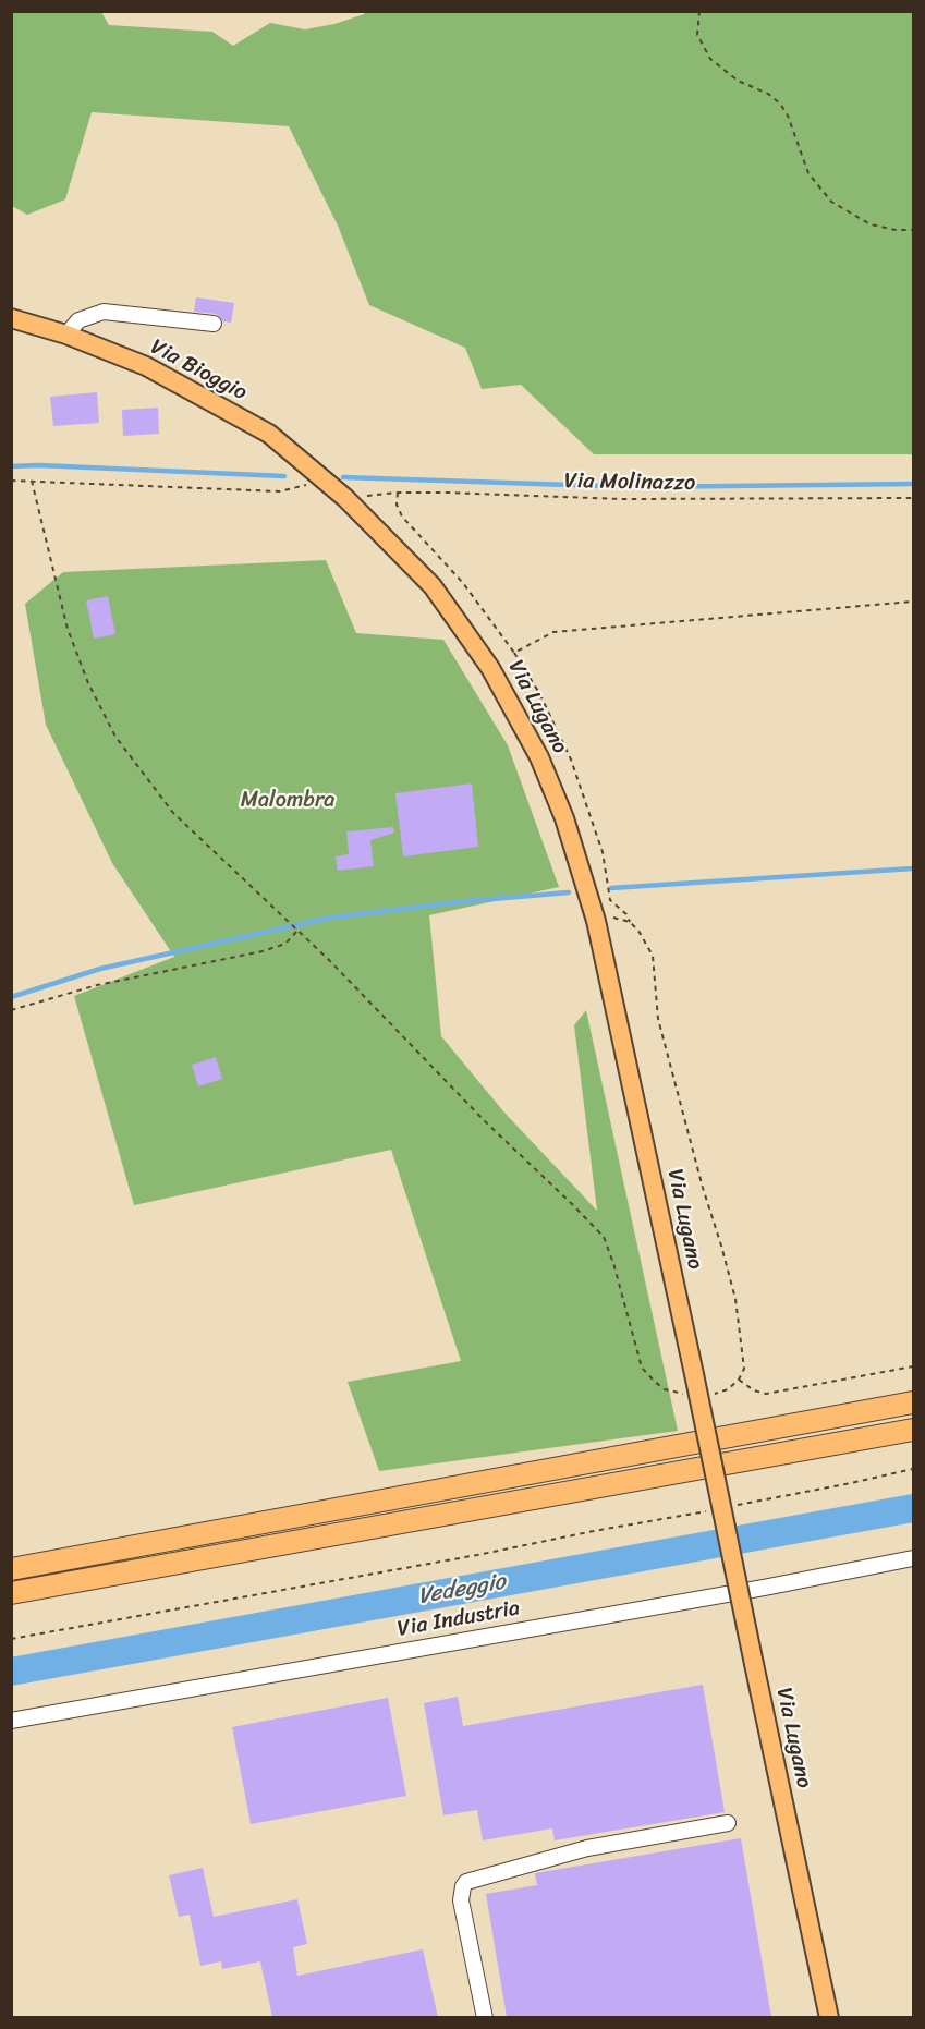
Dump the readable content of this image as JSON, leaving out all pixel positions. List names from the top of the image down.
{
  "streets": {
    "main road": ["Via Bioggio", "Via Lugano"],
    "street": ["Via Industria"],
    "path": ["Via Molinazzo"]
  },
  "crossings": [
    ["Via Bioggio", "Via Molinazzo"],
    ["Via Bioggio", "Via Lugano"],
    ["Via Molinazzo", "Via Lugano"]
  ],
  "water": ["Vedeggio"],
  "parks": ["Malombra"]
}
